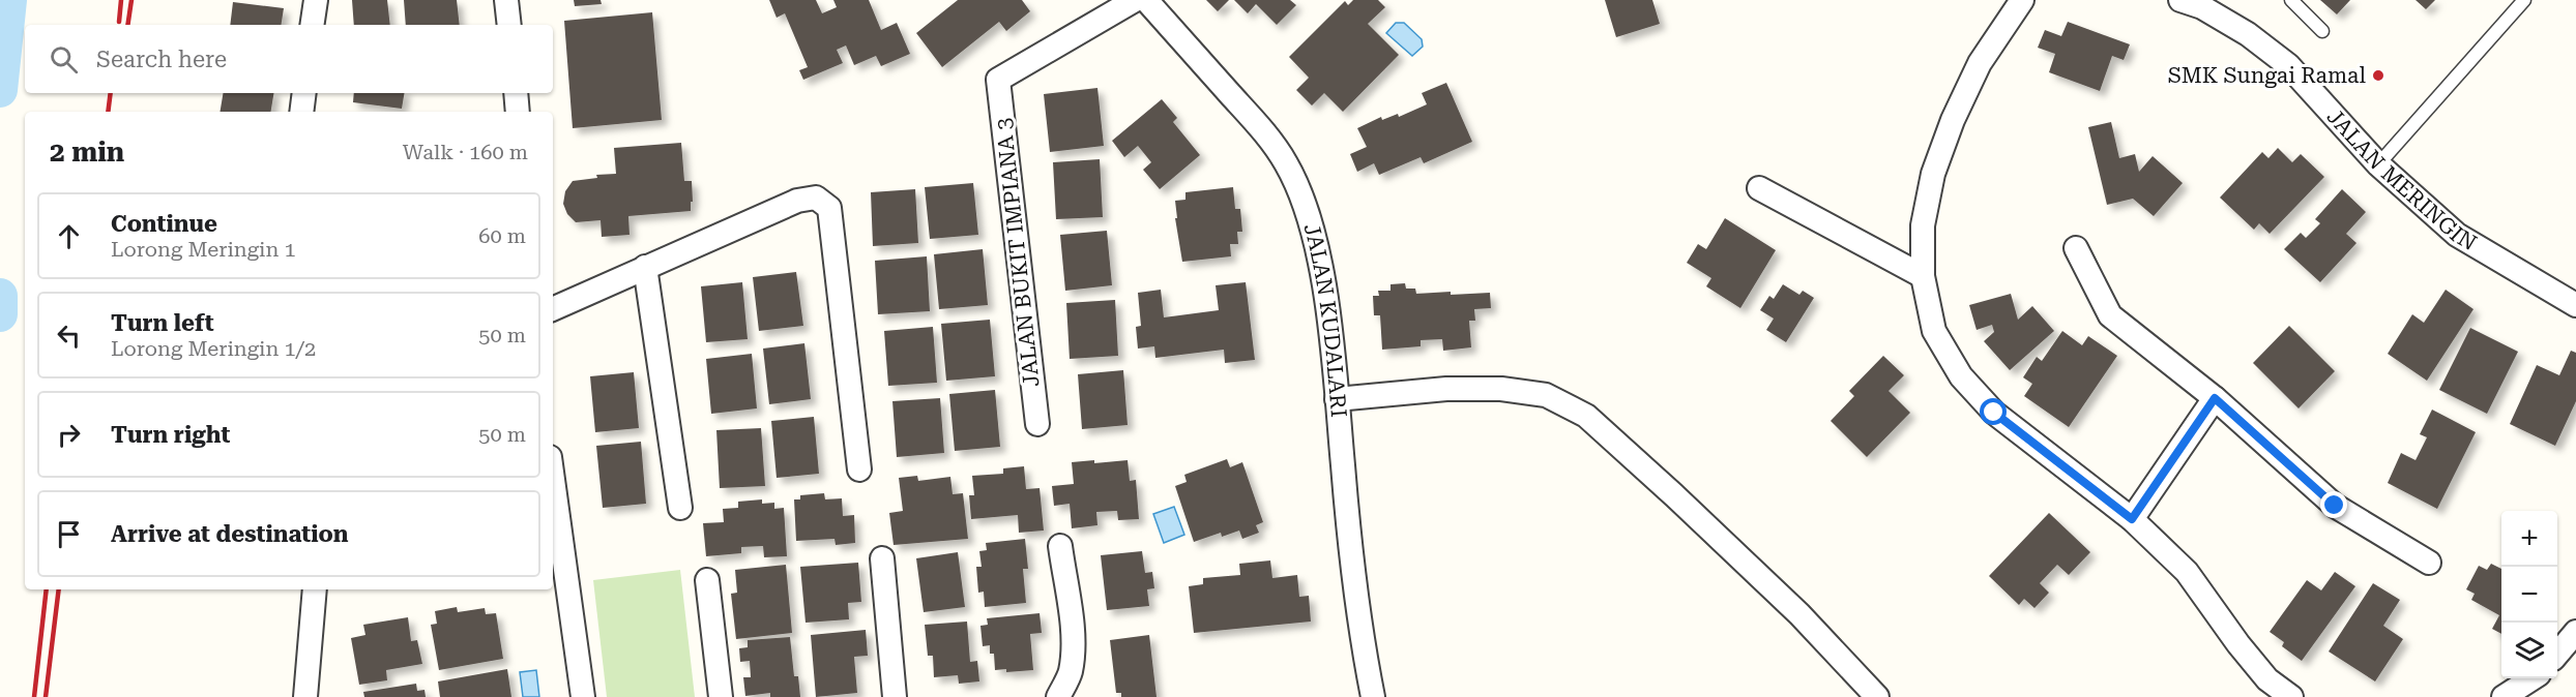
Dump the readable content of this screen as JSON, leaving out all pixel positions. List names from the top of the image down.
{
  "streets": {
    "street": ["JALAN MERINGIN", "JALAN BUKIT IMPIANA 3", "JALAN KUDALARI"]
  },
  "places": ["SMK Sungai Ramal"],
  "page": {
    "search": "Search here",
    "heading": ["2 min", "Walk · 160 m"],
    "list": [
      ["Continue", "Lorong Meringin 1", "60 m"],
      ["Turn left", "Lorong Meringin 1/2", "50 m"],
      ["Turn right", "50 m"],
      "Arrive at destination"
    ],
    "map_buttons": ["+", "−"]
  }
}
